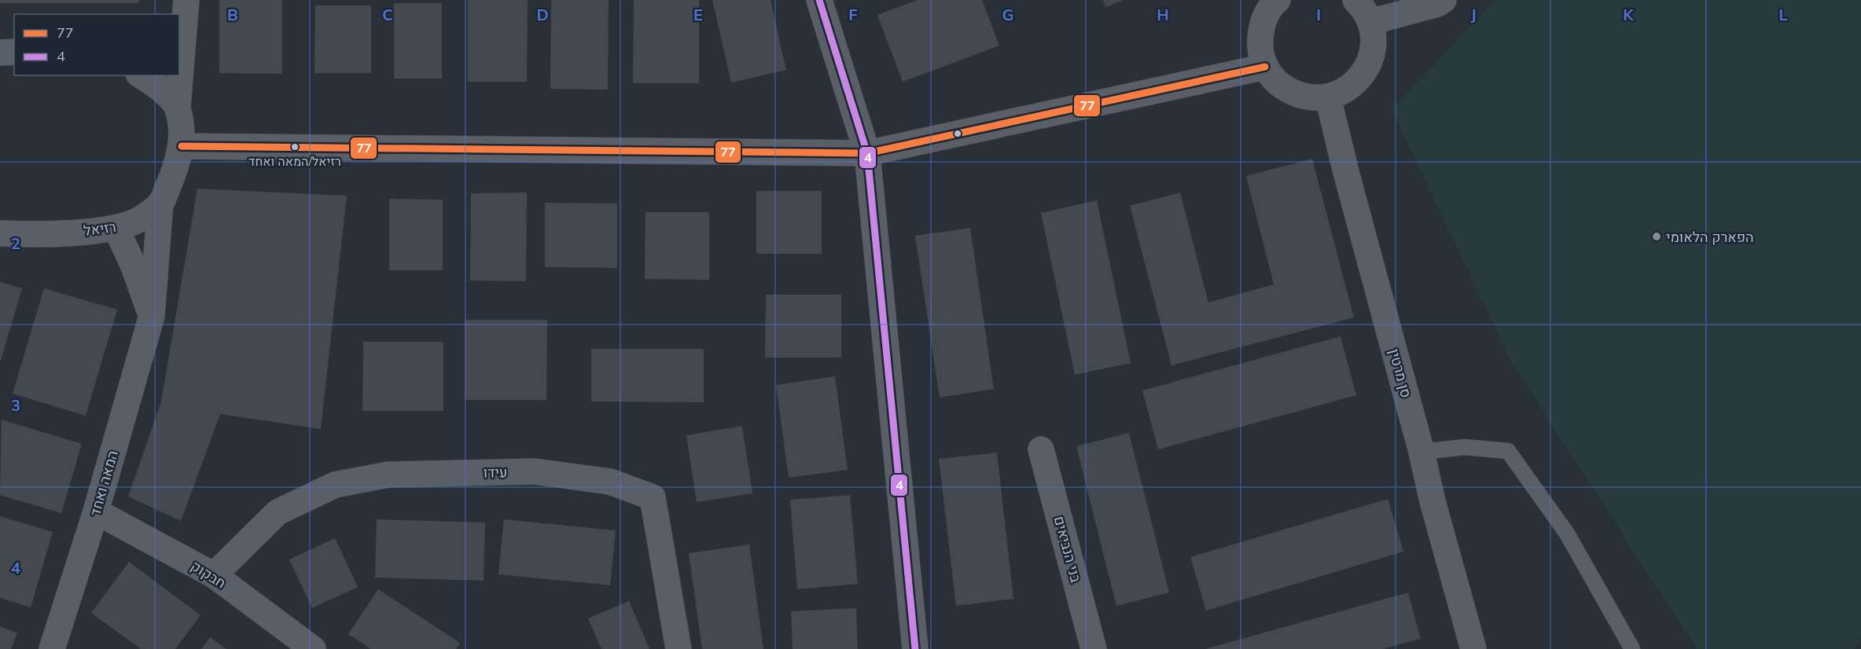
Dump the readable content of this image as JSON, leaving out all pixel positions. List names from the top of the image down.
{
  "streets": {
    "street": [
      "רזיאל",
      "סן מרטין",
      "עידו",
      "המאה ואחד",
      "בני הנביאים",
      "חבקוק"
    ]
  },
  "crossings": [
    ["רזיאל", "המאה ואחד"],
    ["עידו", "חבקוק"],
    ["המאה ואחד", "חבקוק"]
  ],
  "places": ["רזיאל/המאה ואחד", "הפארק הלאומי"],
  "lines": ["transit line 4", "transit line 77"],
  "legend": ["77", "4"],
  "grid": {
    "columns": [
      "B",
      "C",
      "D",
      "E",
      "F",
      "G",
      "H",
      "I",
      "J",
      "K",
      "L"
    ],
    "rows": ["2", "3", "4"]
  }
}
